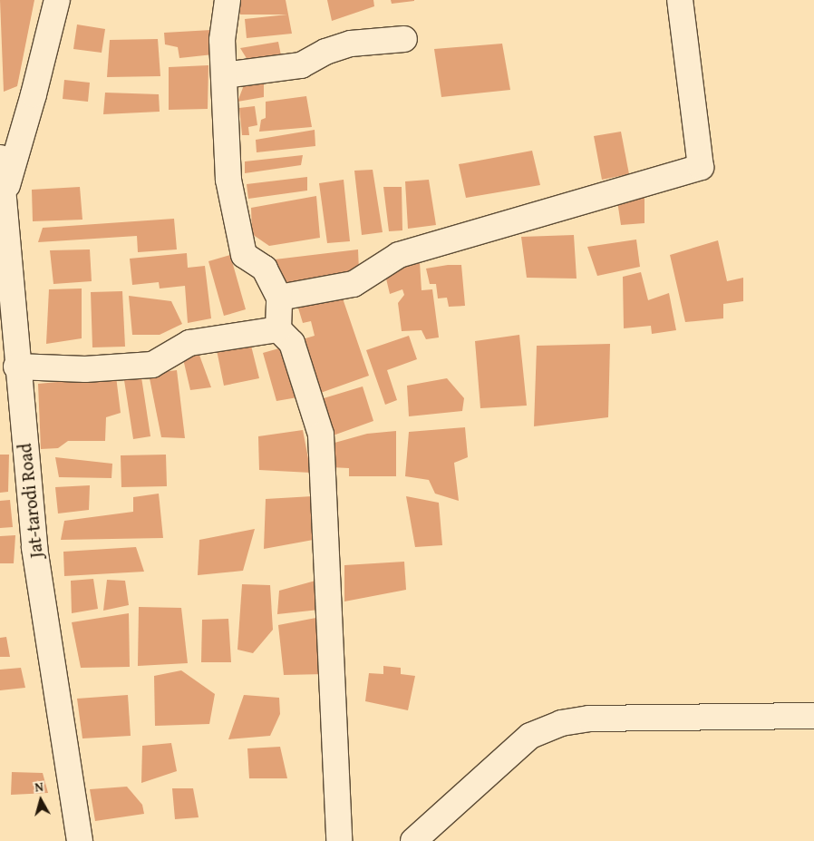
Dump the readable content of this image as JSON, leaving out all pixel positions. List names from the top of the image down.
{
  "streets": {
    "street": ["Jat-tarodi Road"]
  },
  "north": "top"
}
